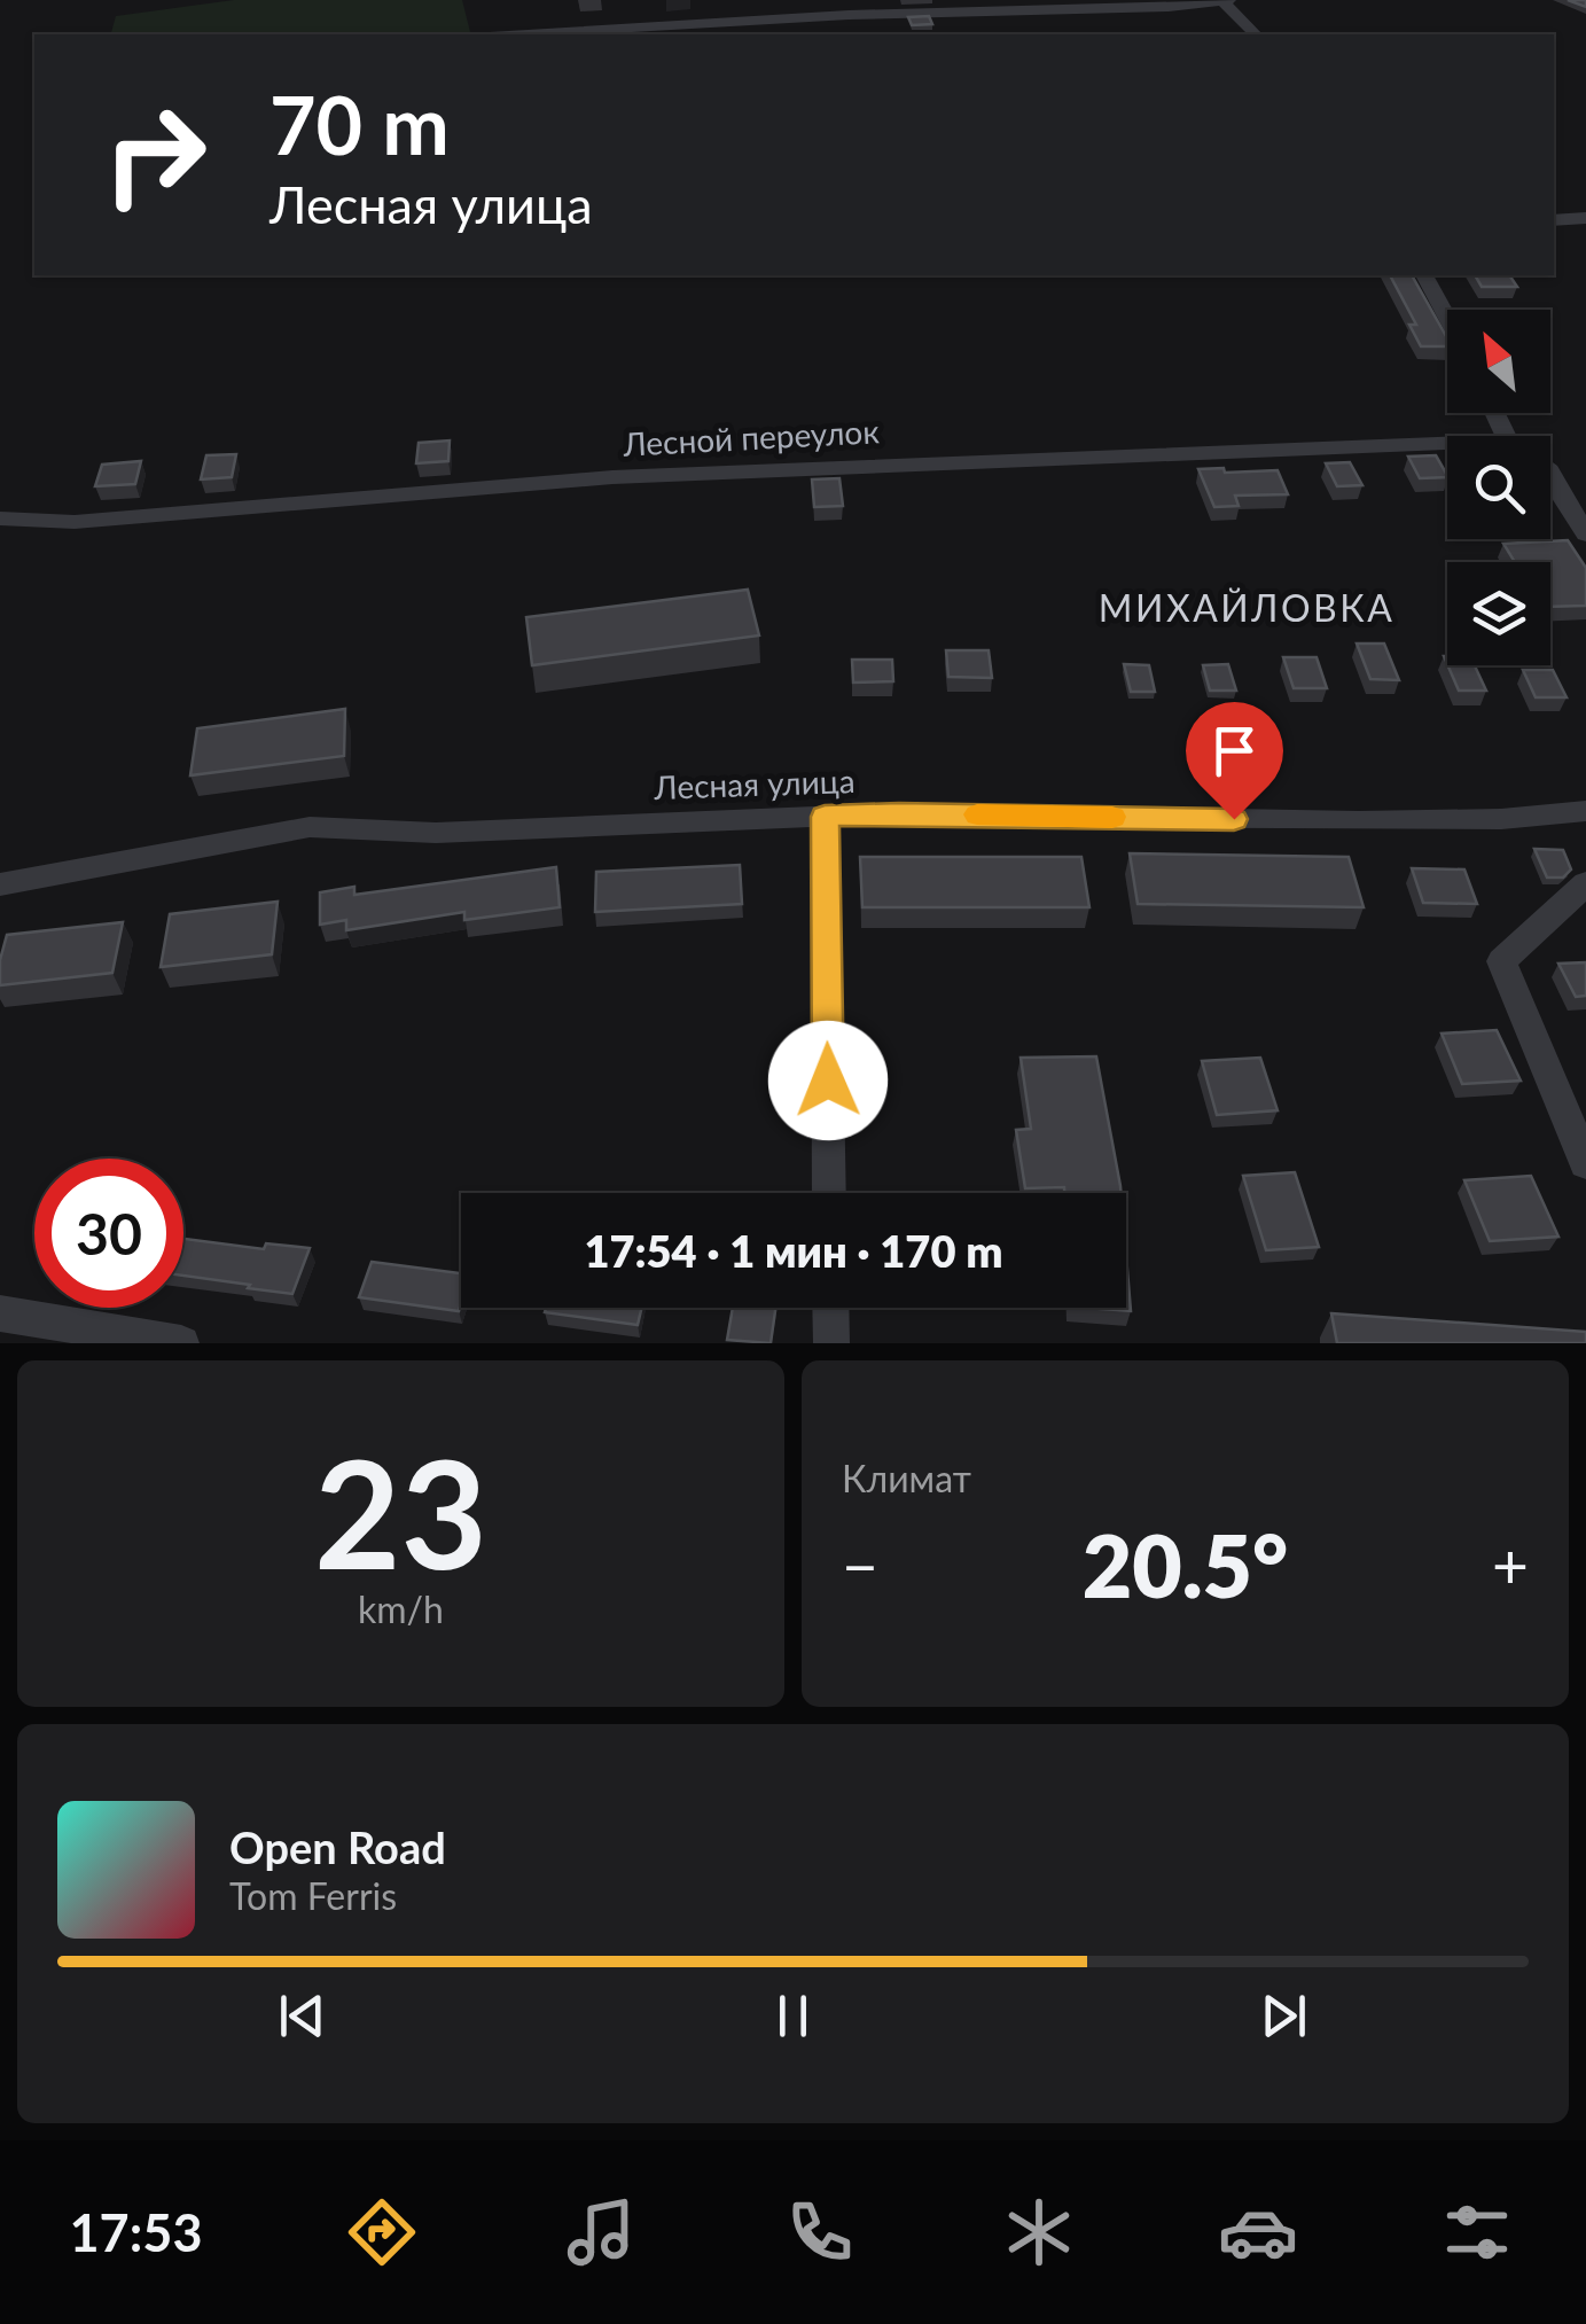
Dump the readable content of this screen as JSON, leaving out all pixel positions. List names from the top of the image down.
{
  "streets": {
    "street": ["Лесной переулок", "Лесная улица"]
  },
  "districts": ["МИХАЙЛОВКА"],
  "north": "top left",
  "page": {
    "turn": ["70 m", "Лесная улица"],
    "limit": "30",
    "trip": "17:54 · 1 мин · 170 m",
    "tile": [
      ["23", "km/h"],
      "Климат"
    ],
    "heat": ["−", "20.5°", "+"],
    "song": ["Open Road", "Tom Ferris"],
    "tabs": "17:53"
  }
}
